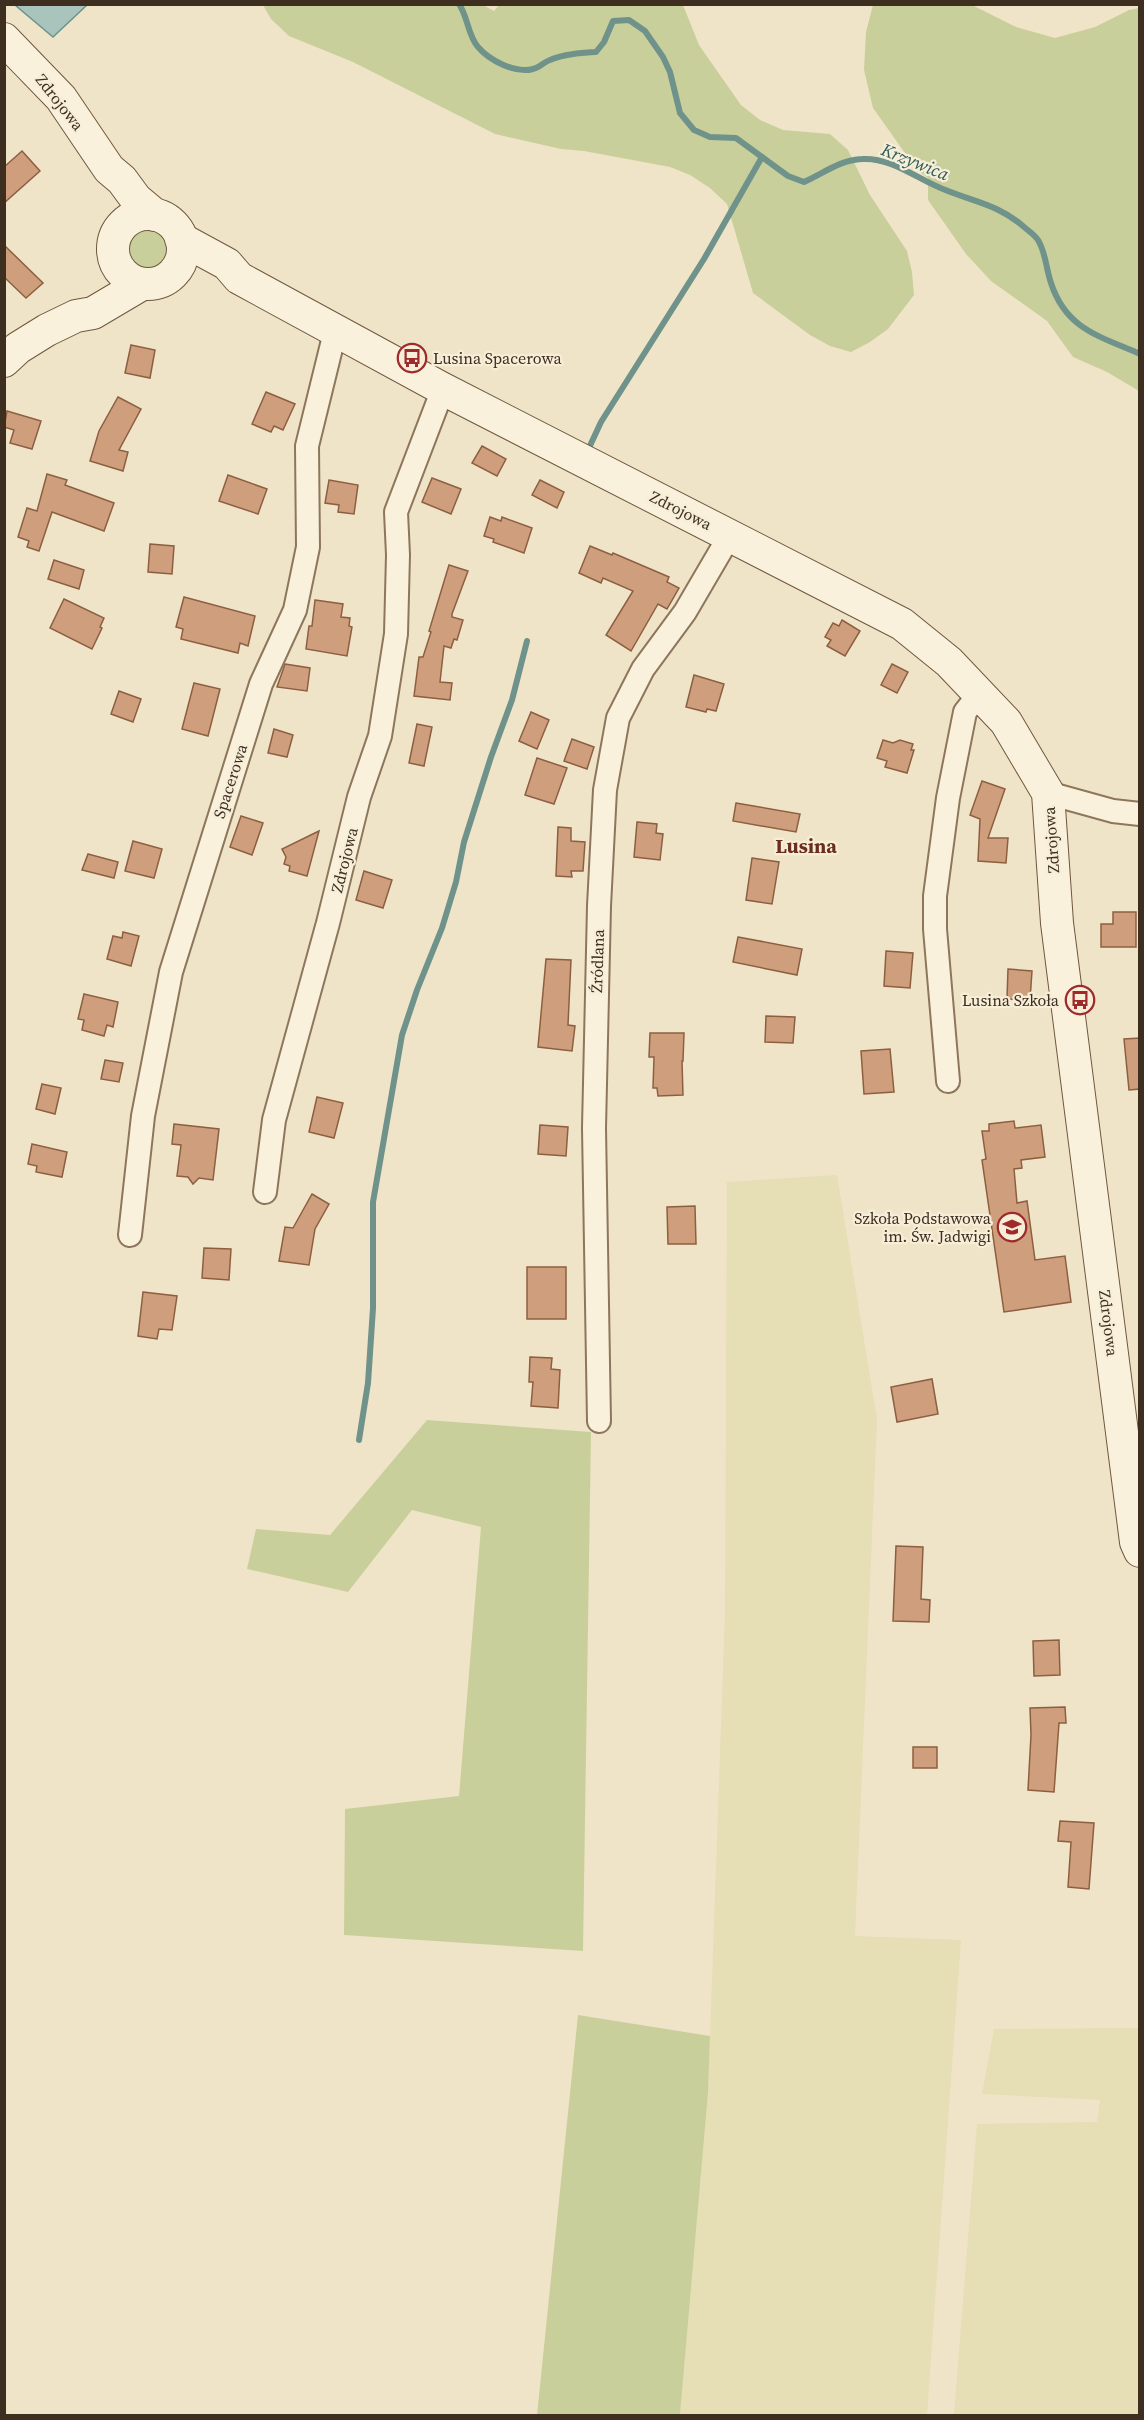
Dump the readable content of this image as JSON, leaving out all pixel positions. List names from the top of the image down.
{
  "streets": {
    "street": ["Zdrojowa", "Spacerowa", "Źródlana"]
  },
  "crossings": [
    ["Zdrojowa", "Spacerowa"],
    ["Zdrojowa", "Źródlana"]
  ],
  "districts": ["Lusina"],
  "water": ["Krzywica"],
  "places": {
    "bus stop": ["Lusina Spacerowa", "Lusina Szkoła"],
    "school or university": ["Szkoła Podstawowa im. Św. Jadwigi"]
  }
}
